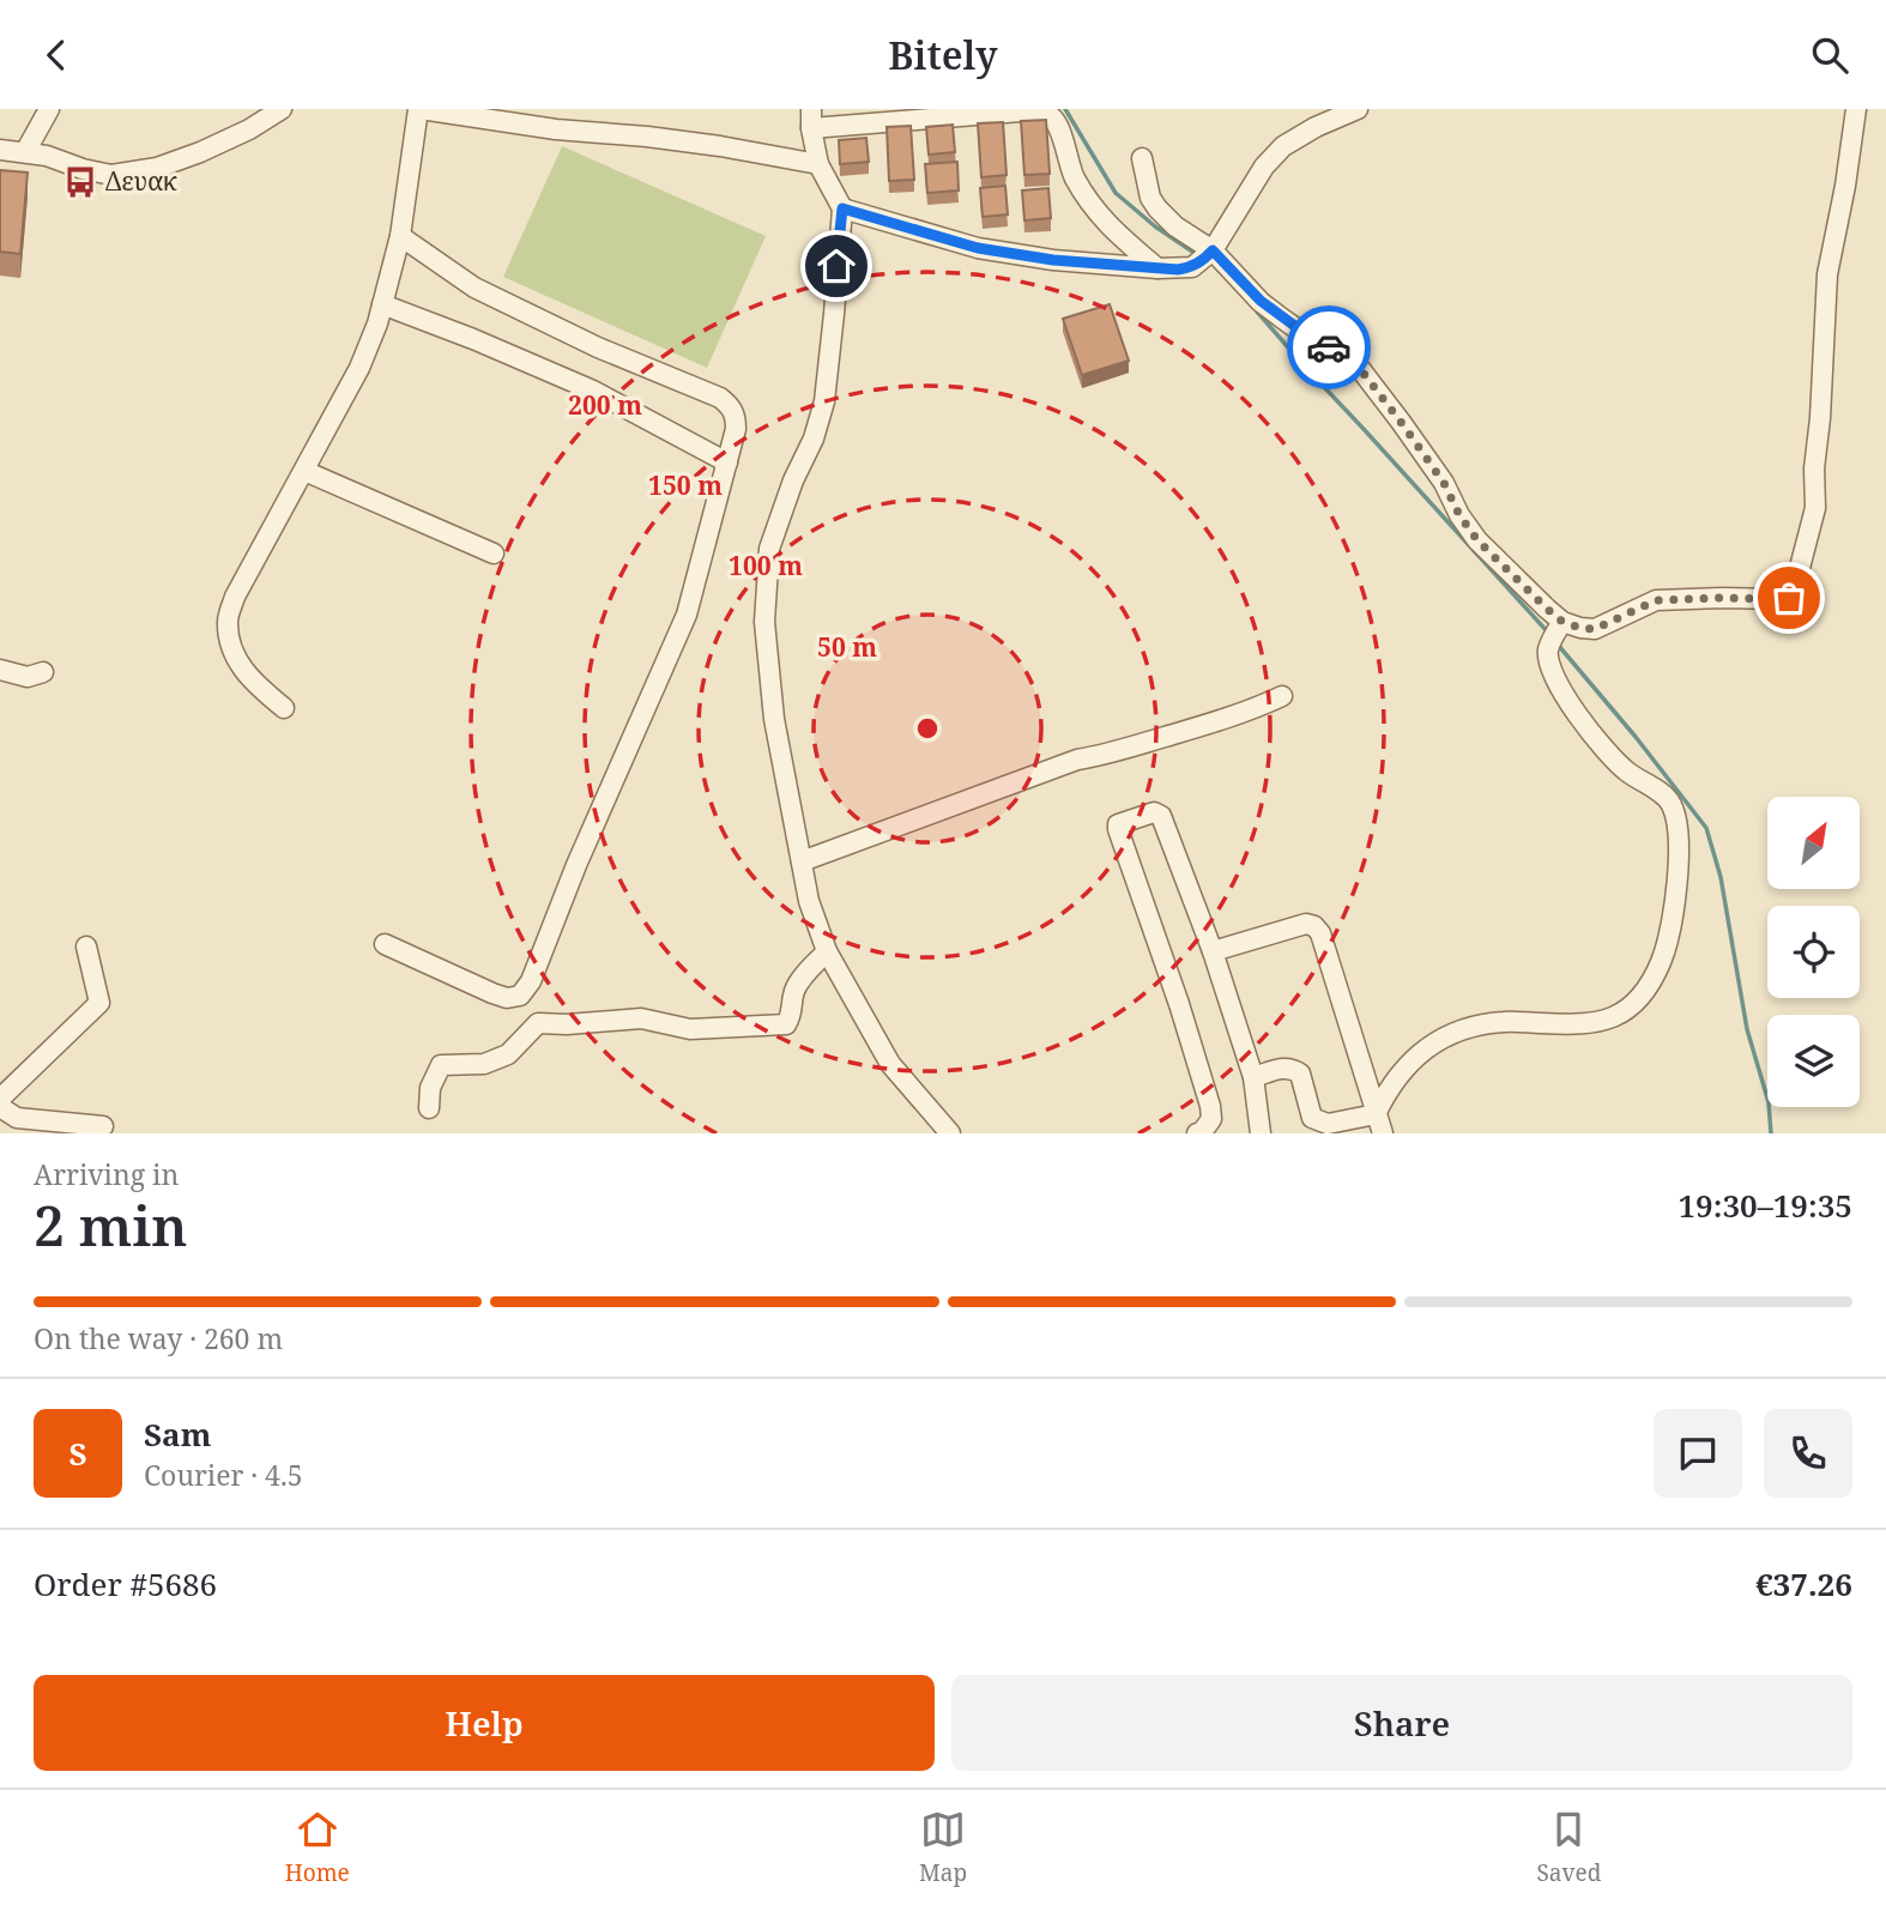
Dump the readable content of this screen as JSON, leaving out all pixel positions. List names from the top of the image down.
{
  "places": {
    "bus stop": ["Δευακ"]
  },
  "north": "top right",
  "page": {
    "header": "Bitely",
    "heading": ["2 min", "Arriving in", "19:30–19:35"],
    "panel": [
      "Sam",
      "Courier · 4.5",
      "Order #5686",
      "€37.26"
    ],
    "bar": "On the way · 260 m",
    "round": "S",
    "buttons": ["Help", "Share"],
    "tabs": ["Home", "Map", "Saved"]
  },
  "rings": [
    "200 m",
    "150 m",
    "100 m",
    "50 m"
  ]
}
